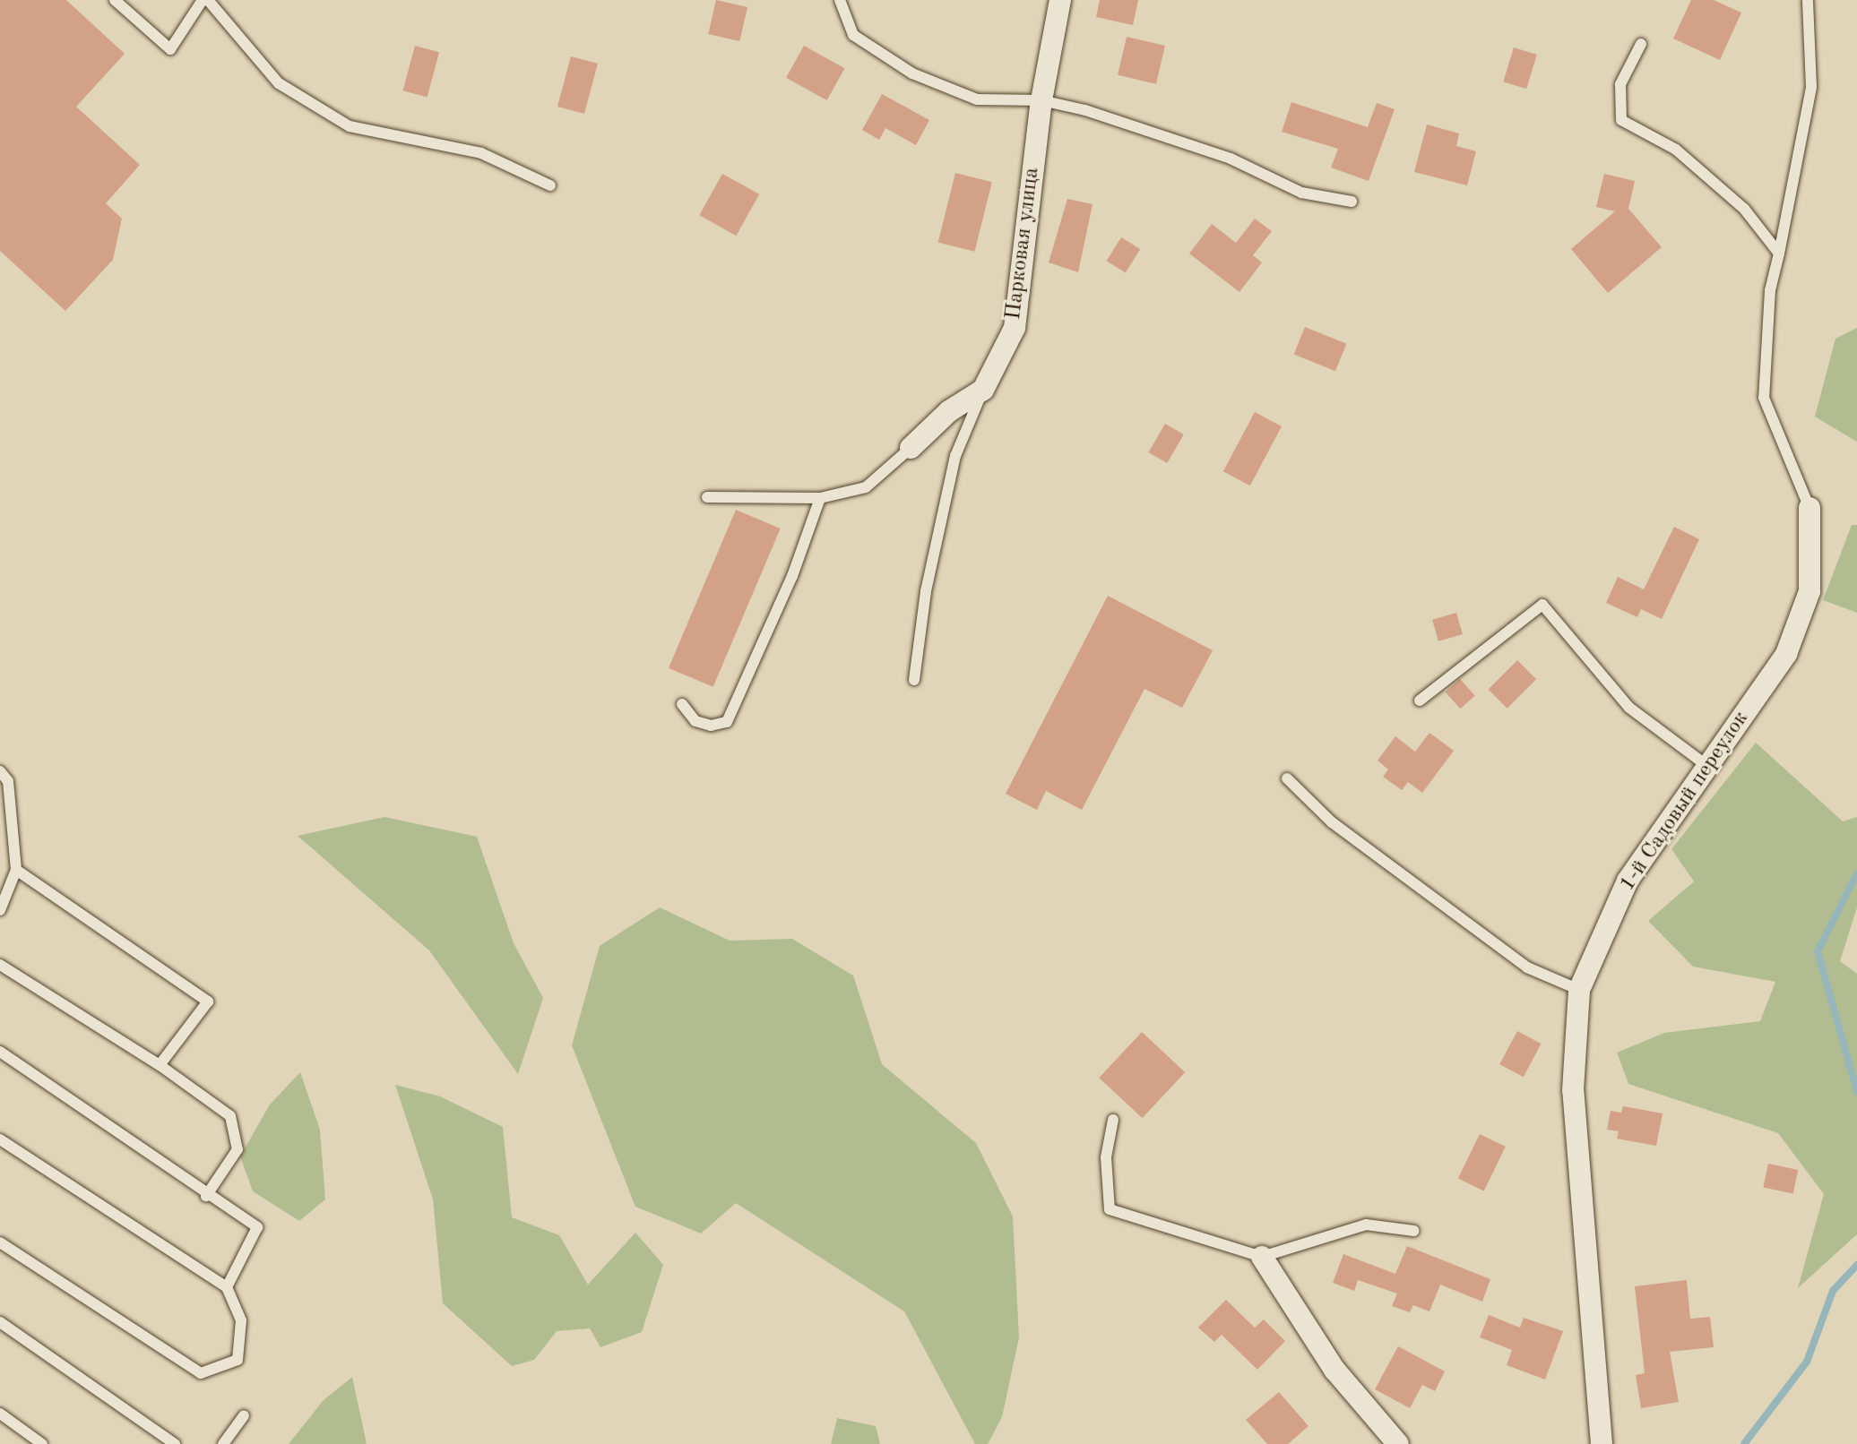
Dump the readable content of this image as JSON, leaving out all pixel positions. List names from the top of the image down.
{
  "streets": {
    "street": ["Парковая улица", "1-й Садовый переулок"]
  }
}
